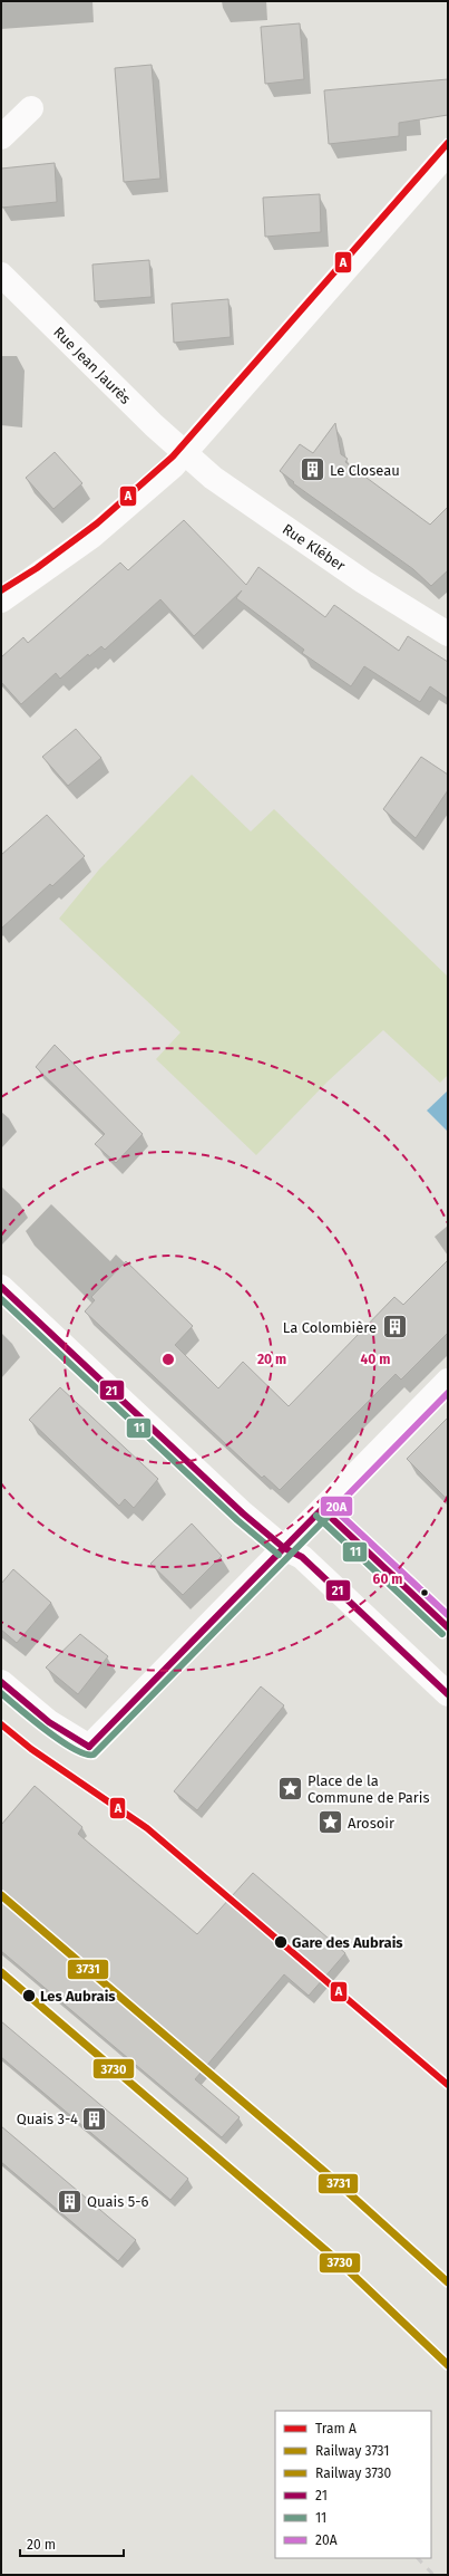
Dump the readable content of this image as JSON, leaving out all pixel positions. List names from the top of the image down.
{
  "streets": {
    "street": ["Rue Jean Jaurès", "Rue Kléber"]
  },
  "crossings": [
    ["Rue Jean Jaurès", "Rue Kléber"]
  ],
  "places": {
    "building": [
      "Le Closeau",
      "La Colombière",
      "Quais 3-4",
      "Quais 5-6"
    ],
    "place": ["Place de la Commune de Paris", "Arosoir"],
    "other": ["Gare des Aubrais", "Les Aubrais"]
  },
  "lines": [
    "tram line A",
    "transit line 21",
    "transit line 11",
    "transit line 20A",
    "rail line 3731",
    "rail line 3730"
  ],
  "legend": [
    "Tram A",
    "Railway 3731",
    "Railway 3730",
    "21",
    "11",
    "20A"
  ],
  "scale_bar": "20 m",
  "rings": ["20 m", "40 m", "60 m"]
}
